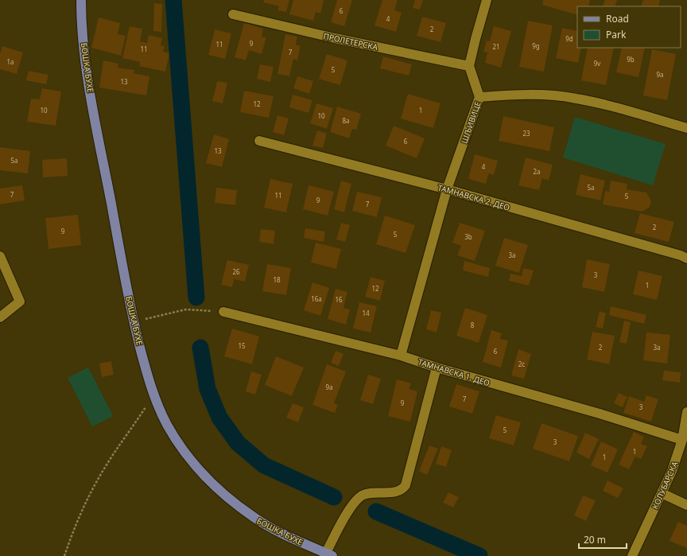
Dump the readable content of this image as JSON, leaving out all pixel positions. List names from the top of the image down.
{
  "streets": {
    "main road": ["БОШКА БУХЕ"],
    "street": [
      "ПРОЛЕТЕРСКА",
      "ШЉИВИЦЕ",
      "ТАМНАВСКА 2. ДЕО",
      "ТАМНАВСКА 1. ДЕО",
      "КОЛУБАРСКА"
    ]
  },
  "crossings": [
    ["ПРОЛЕТЕРСКА", "ШЉИВИЦЕ"],
    ["ШЉИВИЦЕ", "ТАМНАВСКА 2. ДЕО"],
    ["ШЉИВИЦЕ", "ТАМНАВСКА 1. ДЕО"],
    ["ТАМНАВСКА 1. ДЕО", "КОЛУБАРСКА"]
  ],
  "house_numbers": [
    "6",
    "4",
    "2",
    "9d",
    "9",
    "11",
    "9g",
    "21",
    "11",
    "7",
    "9b",
    "1a",
    "9v",
    "5",
    "9a",
    "13",
    "12",
    "10",
    "1",
    "10",
    "8a",
    "23",
    "6",
    "13",
    "5a",
    "4",
    "2a",
    "5a",
    "7",
    "11",
    "5",
    "9",
    "7",
    "2",
    "9",
    "5",
    "3b",
    "3a",
    "26",
    "3",
    "18",
    "1",
    "12",
    "16a",
    "16",
    "14",
    "8",
    "15",
    "2",
    "3a",
    "6",
    "2c",
    "9a",
    "7",
    "9",
    "3",
    "5",
    "3",
    "1",
    "1"
  ],
  "legend": ["Road", "Park"],
  "scale_bar": "20 m"
}
